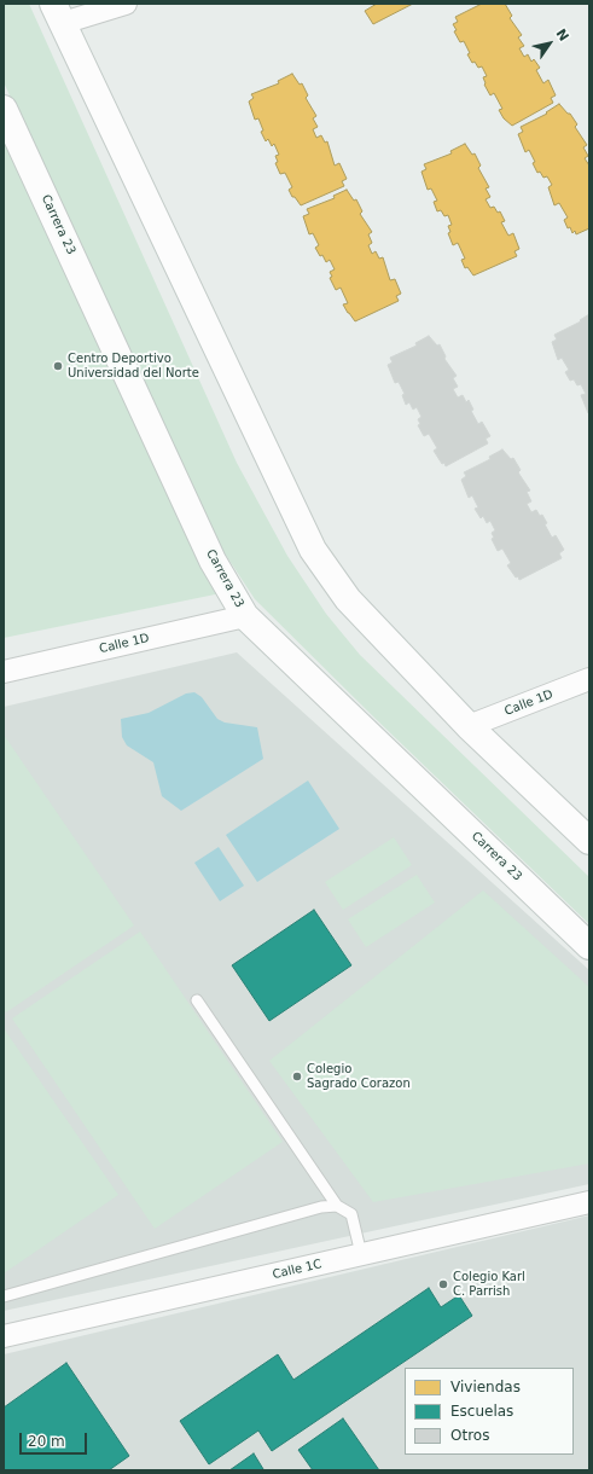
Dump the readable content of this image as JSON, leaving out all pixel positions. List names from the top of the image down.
{
  "streets": {
    "main road": ["Carrera 23"],
    "street": ["Calle 1D", "Calle 1C"]
  },
  "crossings": [
    ["Carrera 23", "Calle 1D"]
  ],
  "places": ["Centro Deportivo Universidad del Norte", "Colegio Sagrado Corazon", "Colegio Karl C. Parrish"],
  "legend": ["Viviendas", "Escuelas", "Otros"],
  "scale_bar": "20 m",
  "north": "top right"
}
